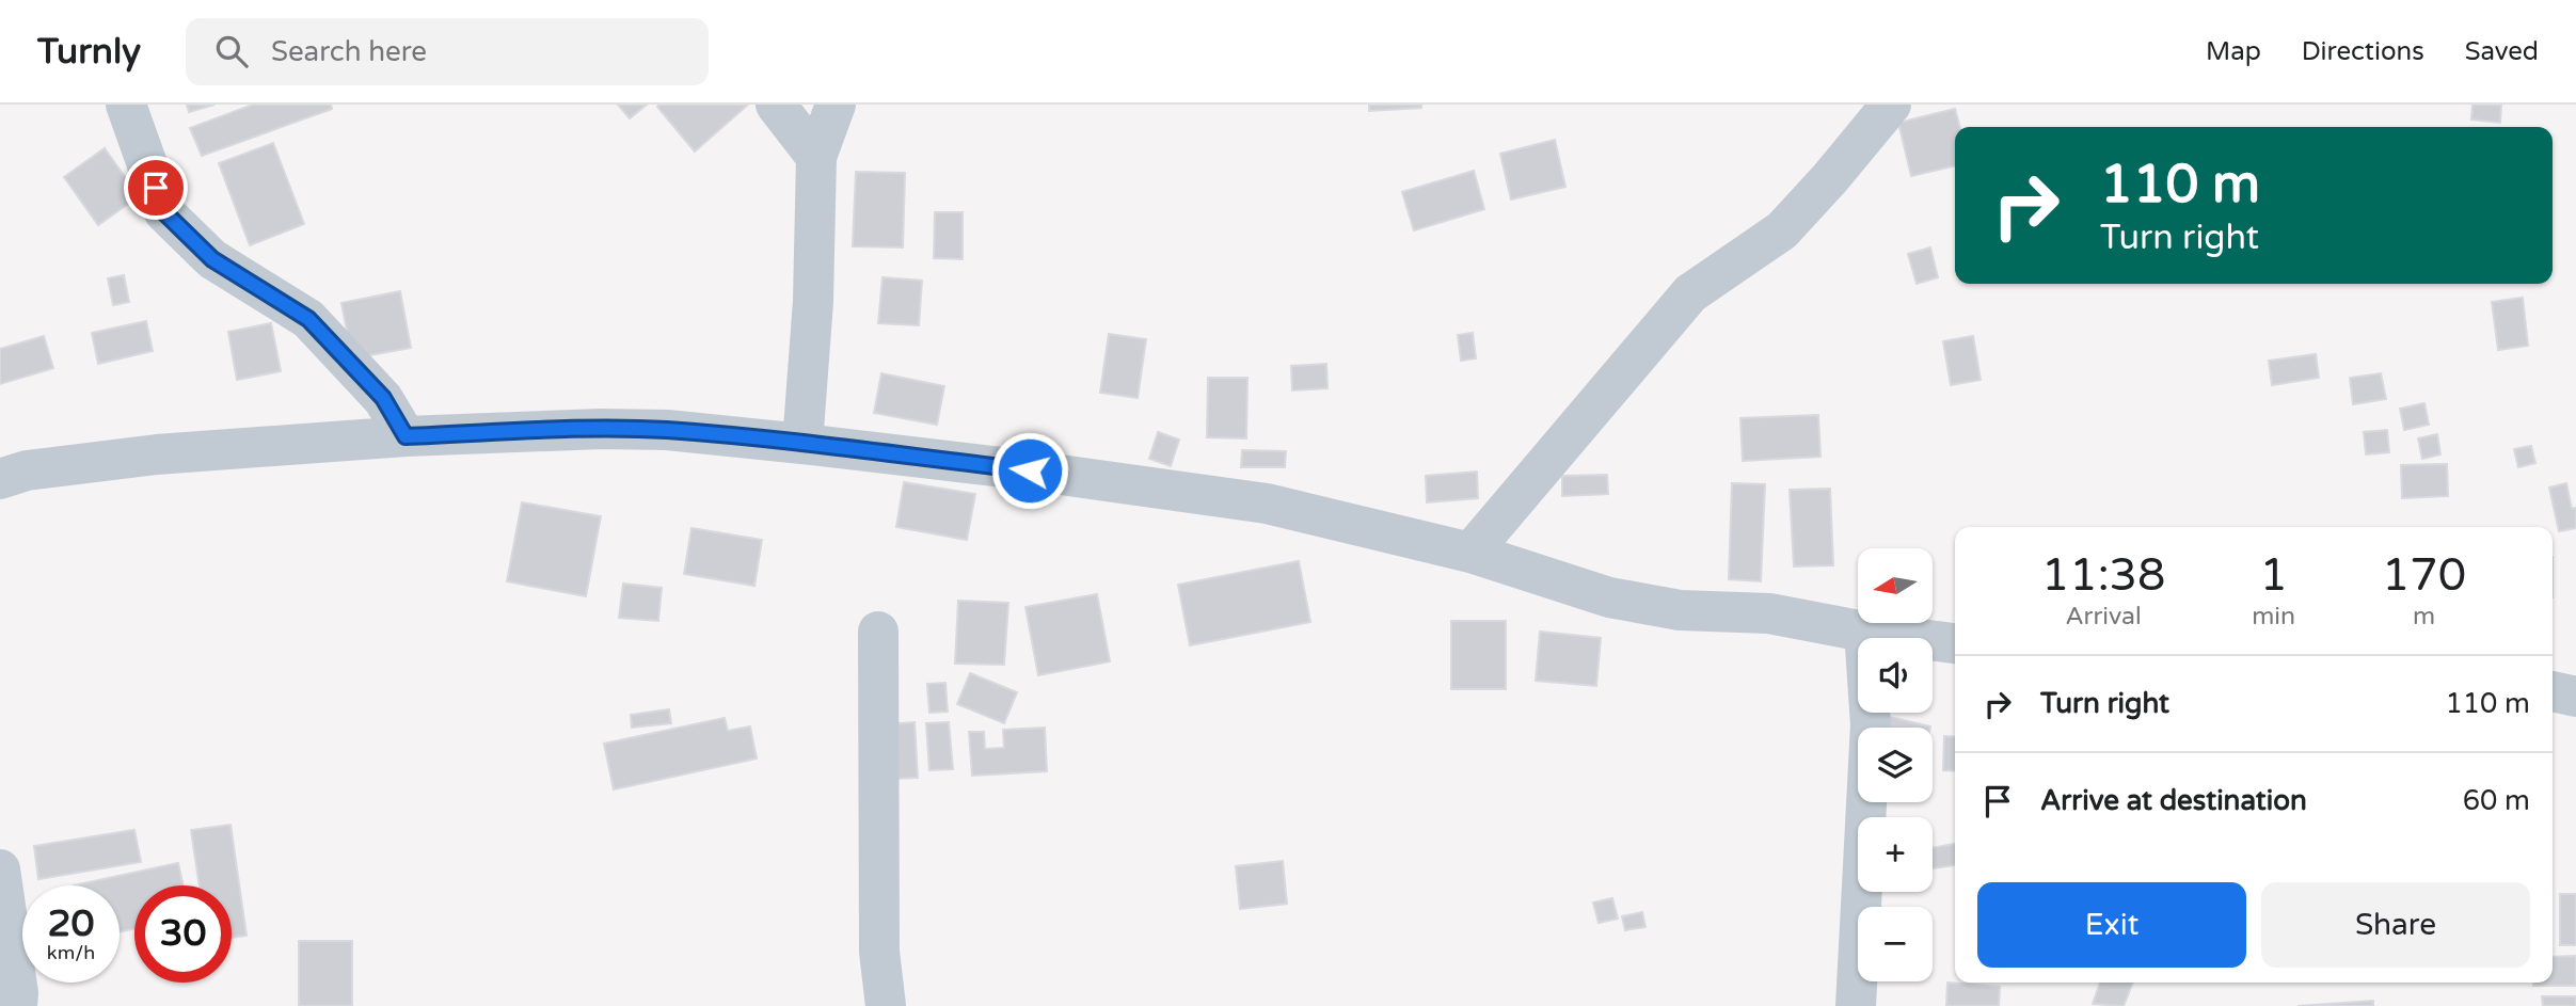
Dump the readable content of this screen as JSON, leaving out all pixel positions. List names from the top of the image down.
{
  "north": "left",
  "page": {
    "header": "Turnly",
    "search": "Search here",
    "nav": ["Map", "Directions", "Saved"],
    "turn": ["110 m", "Turn right"],
    "eta": [
      "11:38",
      "Arrival",
      "1",
      "min",
      "170",
      "m"
    ],
    "map_buttons": ["+", "−"],
    "list": [
      {
        "name": "Turn right",
        "value": "110 m"
      },
      {
        "name": "Arrive at destination",
        "value": "60 m"
      }
    ],
    "buttons": ["Exit", "Share"],
    "speed": "20 km/h",
    "limit": "30"
  }
}
